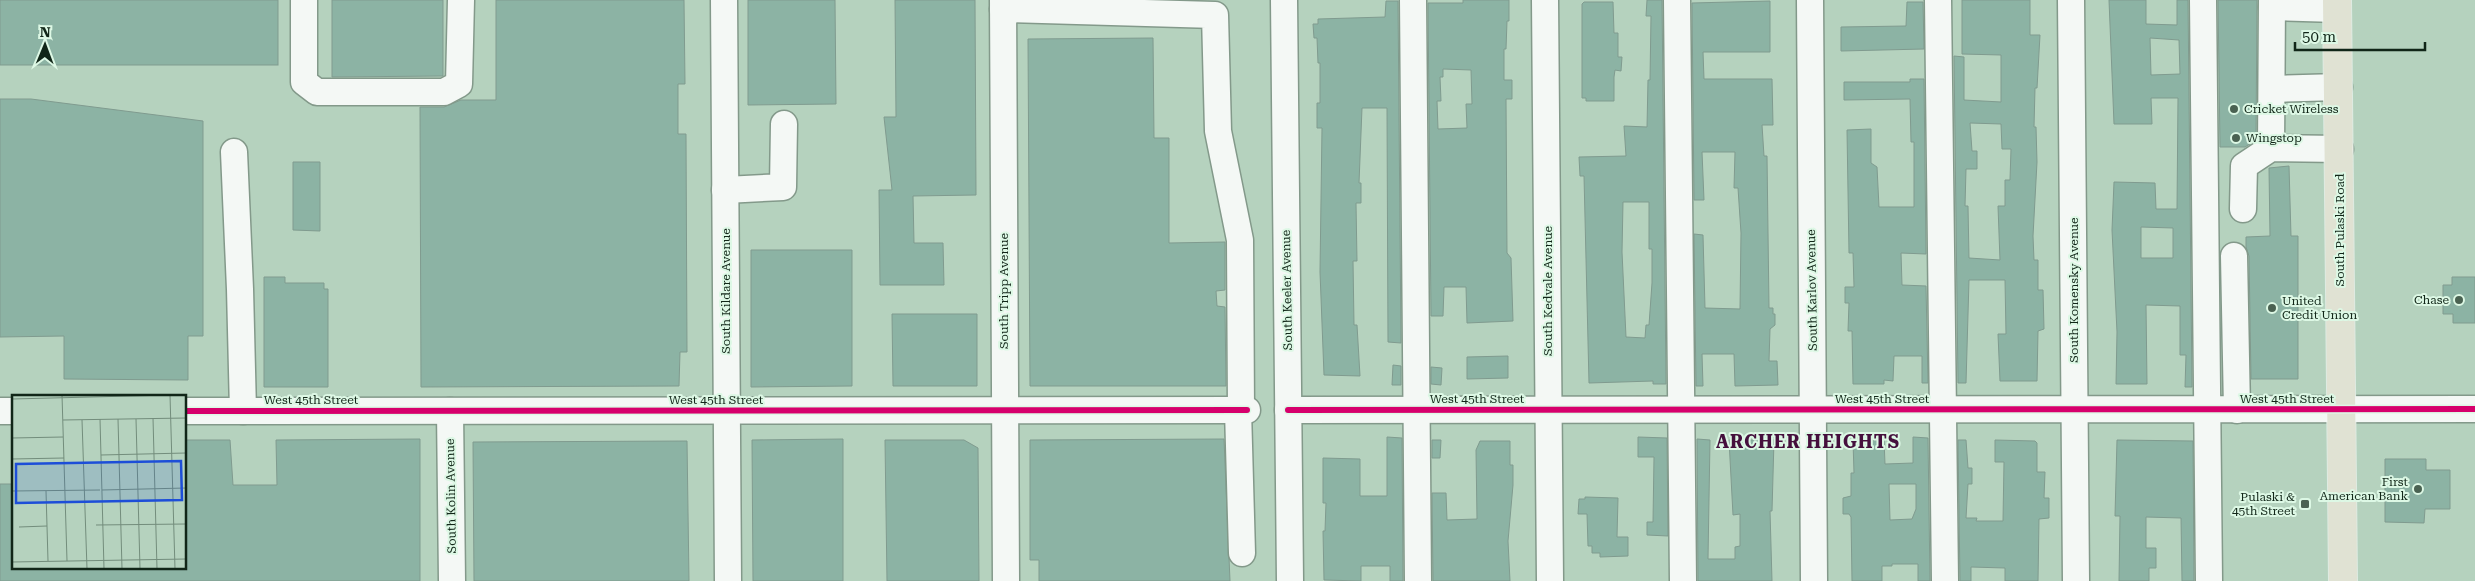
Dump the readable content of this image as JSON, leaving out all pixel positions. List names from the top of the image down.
{
  "streets": {
    "main road": ["South Pulaski Road"],
    "street": [
      "South Keeler Avenue",
      "South Karlov Avenue",
      "South Komensky Avenue",
      "South Kildare Avenue",
      "South Tripp Avenue",
      "South Kedvale Avenue",
      "West 45th Street",
      "South Kolin Avenue"
    ]
  },
  "crossings": [
    ["South Pulaski Road", "West 45th Street"],
    ["South Keeler Avenue", "West 45th Street"],
    ["South Karlov Avenue", "West 45th Street"],
    ["South Komensky Avenue", "West 45th Street"],
    ["South Kildare Avenue", "West 45th Street"],
    ["South Tripp Avenue", "West 45th Street"],
    ["South Kedvale Avenue", "West 45th Street"],
    ["West 45th Street", "South Kolin Avenue"]
  ],
  "districts": ["ARCHER HEIGHTS"],
  "places": {
    "other": [
      "Cricket Wireless",
      "Wingstop",
      "Chase",
      "United Credit Union",
      "First American Bank"
    ],
    "transit": ["Pulaski & 45th Street"]
  },
  "scale_bar": "50 m",
  "north": "top"
}
